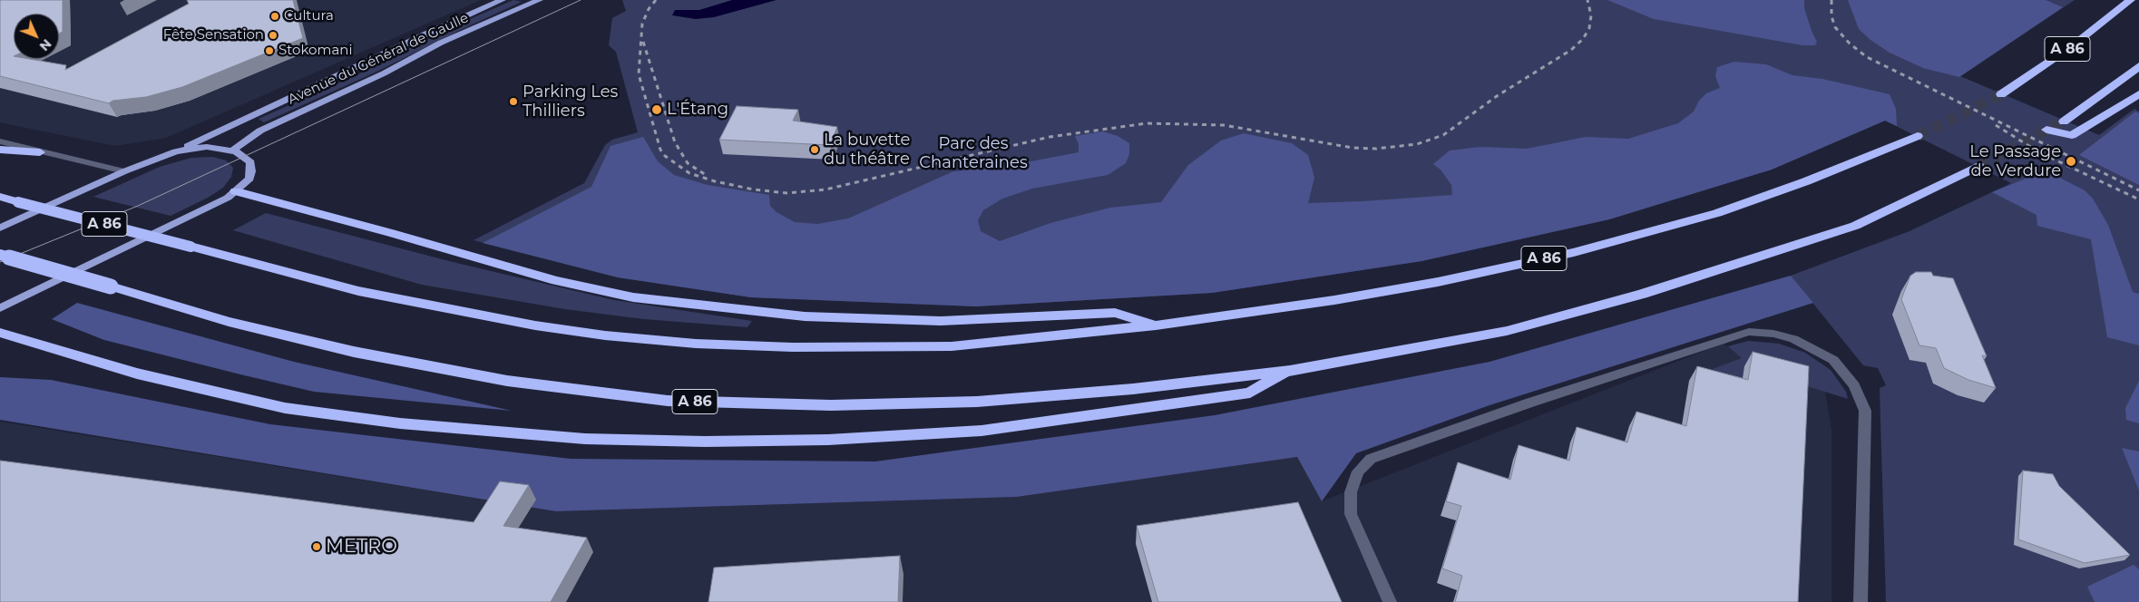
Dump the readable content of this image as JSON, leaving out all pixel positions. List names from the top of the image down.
{
  "streets": {
    "highway": ["A 86"],
    "main road": ["Avenue du Général de Gaulle"]
  },
  "parks": ["Parc des Chanteraines"],
  "places": [
    "Cultura",
    "Fête Sensation",
    "Stokomani",
    "Parking Les Thilliers",
    "L'Étang",
    "La buvette du théâtre",
    "Le Passage de Verdure",
    "METRO"
  ],
  "north": "bottom right"
}
